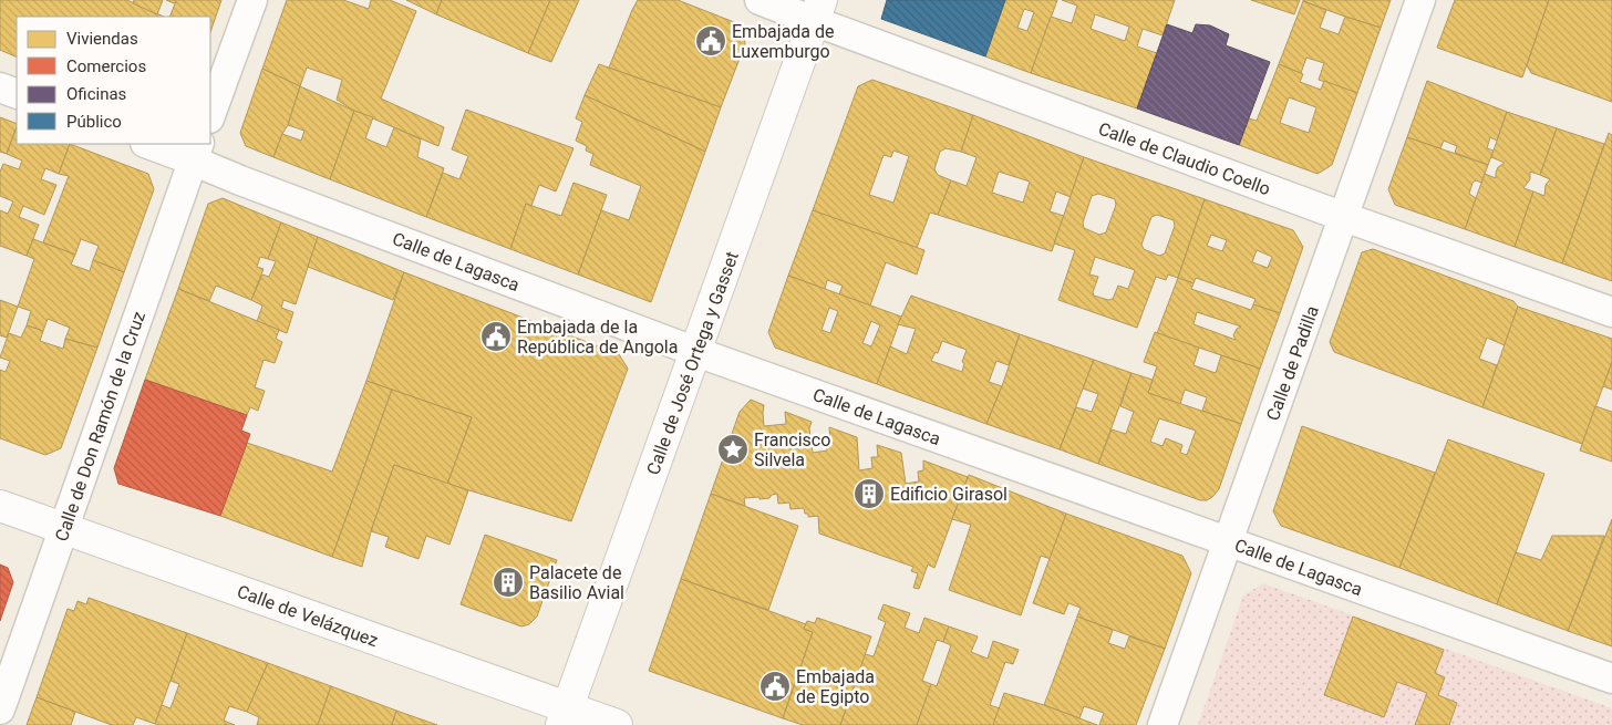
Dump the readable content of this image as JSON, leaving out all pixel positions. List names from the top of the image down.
{
  "streets": {
    "street": [
      "Calle de Claudio Coello",
      "Calle de Lagasca",
      "Calle de José Ortega y Gasset",
      "Calle de Padilla",
      "Calle de Don Ramón de la Cruz",
      "Calle de Velázquez"
    ]
  },
  "crossings": [
    ["Calle de Claudio Coello", "Calle de José Ortega y Gasset"],
    ["Calle de Claudio Coello", "Calle de Padilla"],
    ["Calle de Lagasca", "Calle de José Ortega y Gasset"],
    ["Calle de Lagasca", "Calle de Padilla"],
    ["Calle de Lagasca", "Calle de Don Ramón de la Cruz"],
    ["Calle de José Ortega y Gasset", "Calle de Velázquez"],
    ["Calle de Don Ramón de la Cruz", "Calle de Velázquez"]
  ],
  "places": {
    "public building": ["Embajada de Luxemburgo", "Embajada de la República de Angola", "Embajada de Egipto"],
    "place": ["Francisco Silvela"],
    "building": ["Edificio Girasol", "Palacete de Basilio Avial"]
  },
  "legend": [
    "Viviendas",
    "Comercios",
    "Oficinas",
    "Público"
  ]
}
